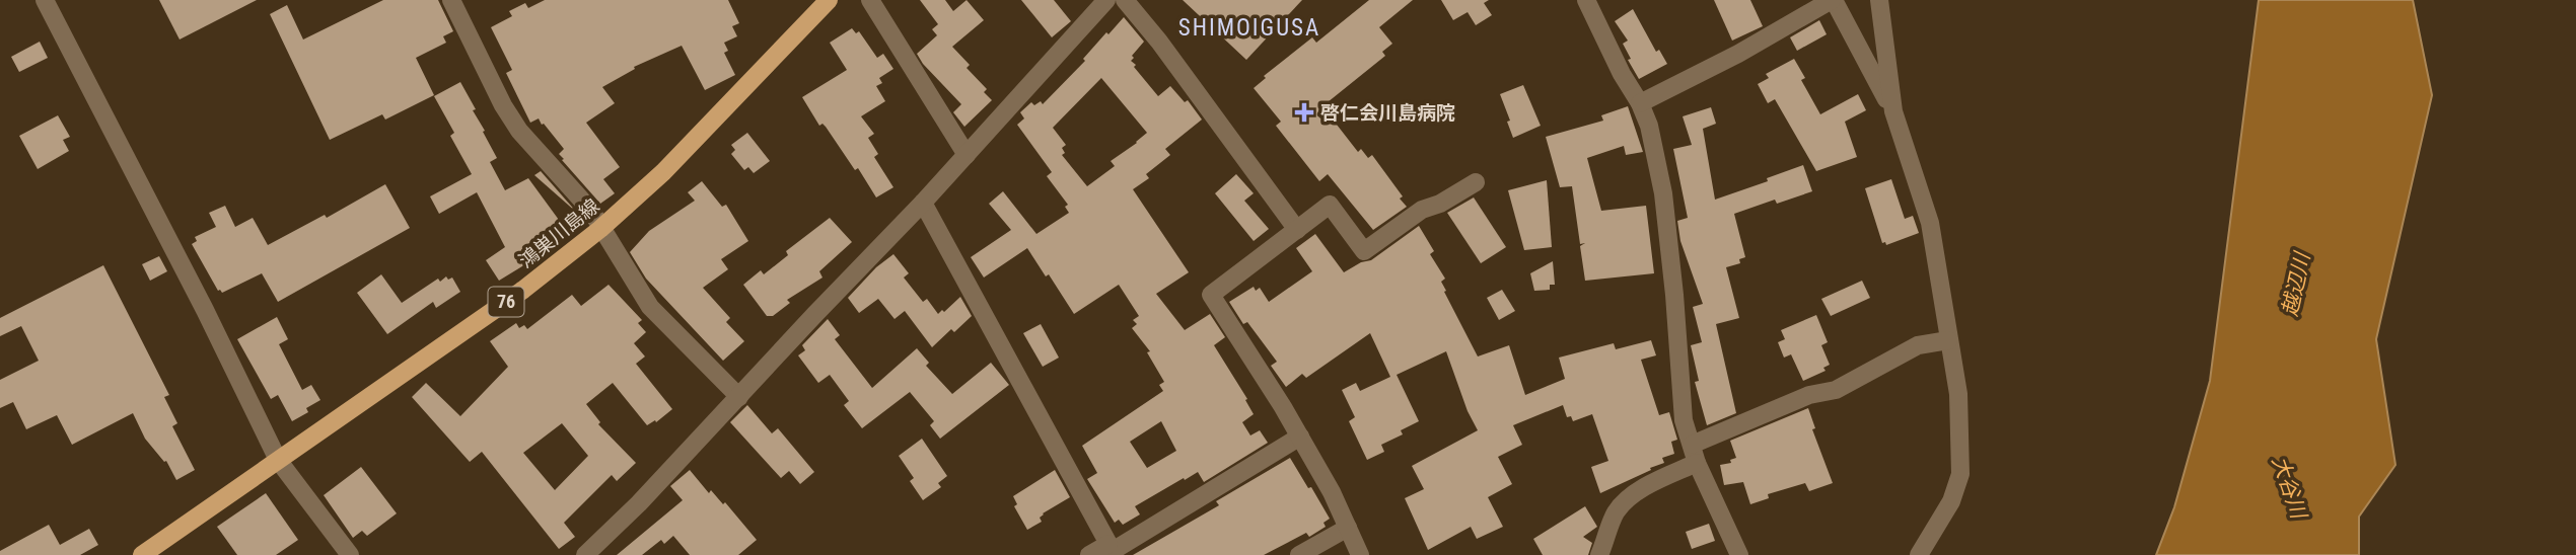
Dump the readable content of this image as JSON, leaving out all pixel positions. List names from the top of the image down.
{
  "streets": {
    "main road": ["鴻巣川島線", "76"]
  },
  "districts": ["SHIMOIGUSA"],
  "water": ["越辺川", "大谷川"],
  "places": {
    "health": ["啓仁会川島病院"]
  }
}
